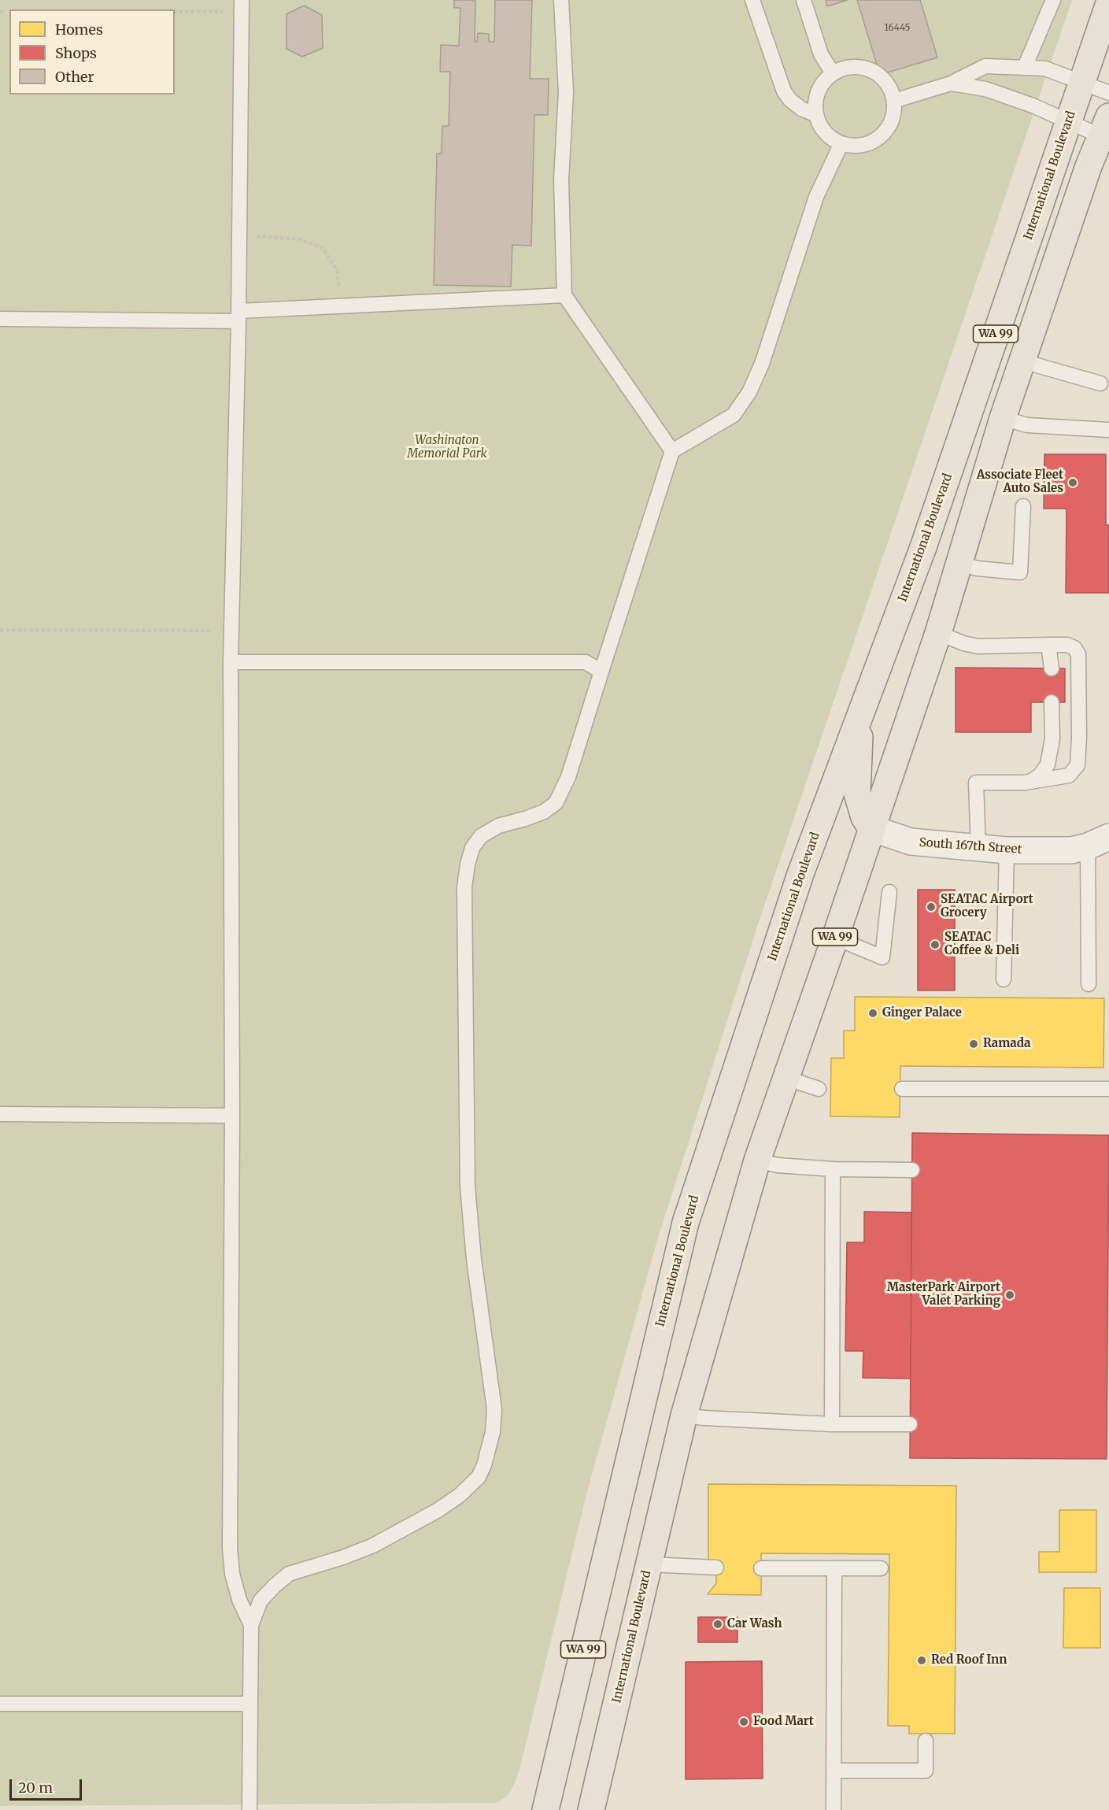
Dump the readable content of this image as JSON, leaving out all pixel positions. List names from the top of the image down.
{
  "streets": {
    "main road": ["International Boulevard", "WA 99"],
    "street": ["South 167th Street"]
  },
  "crossings": [
    ["International Boulevard", "South 167th Street"]
  ],
  "parks": ["Washington Memorial Park"],
  "places": [
    "Associate Fleet Auto Sales",
    "SEATAC Airport Grocery",
    "SEATAC Coffee & Deli",
    "Ginger Palace",
    "Ramada",
    "MasterPark Airport Valet Parking",
    "Car Wash",
    "Red Roof Inn",
    "Food Mart"
  ],
  "house_numbers": ["16445"],
  "legend": ["Homes", "Shops", "Other"],
  "scale_bar": "20 m"
}
